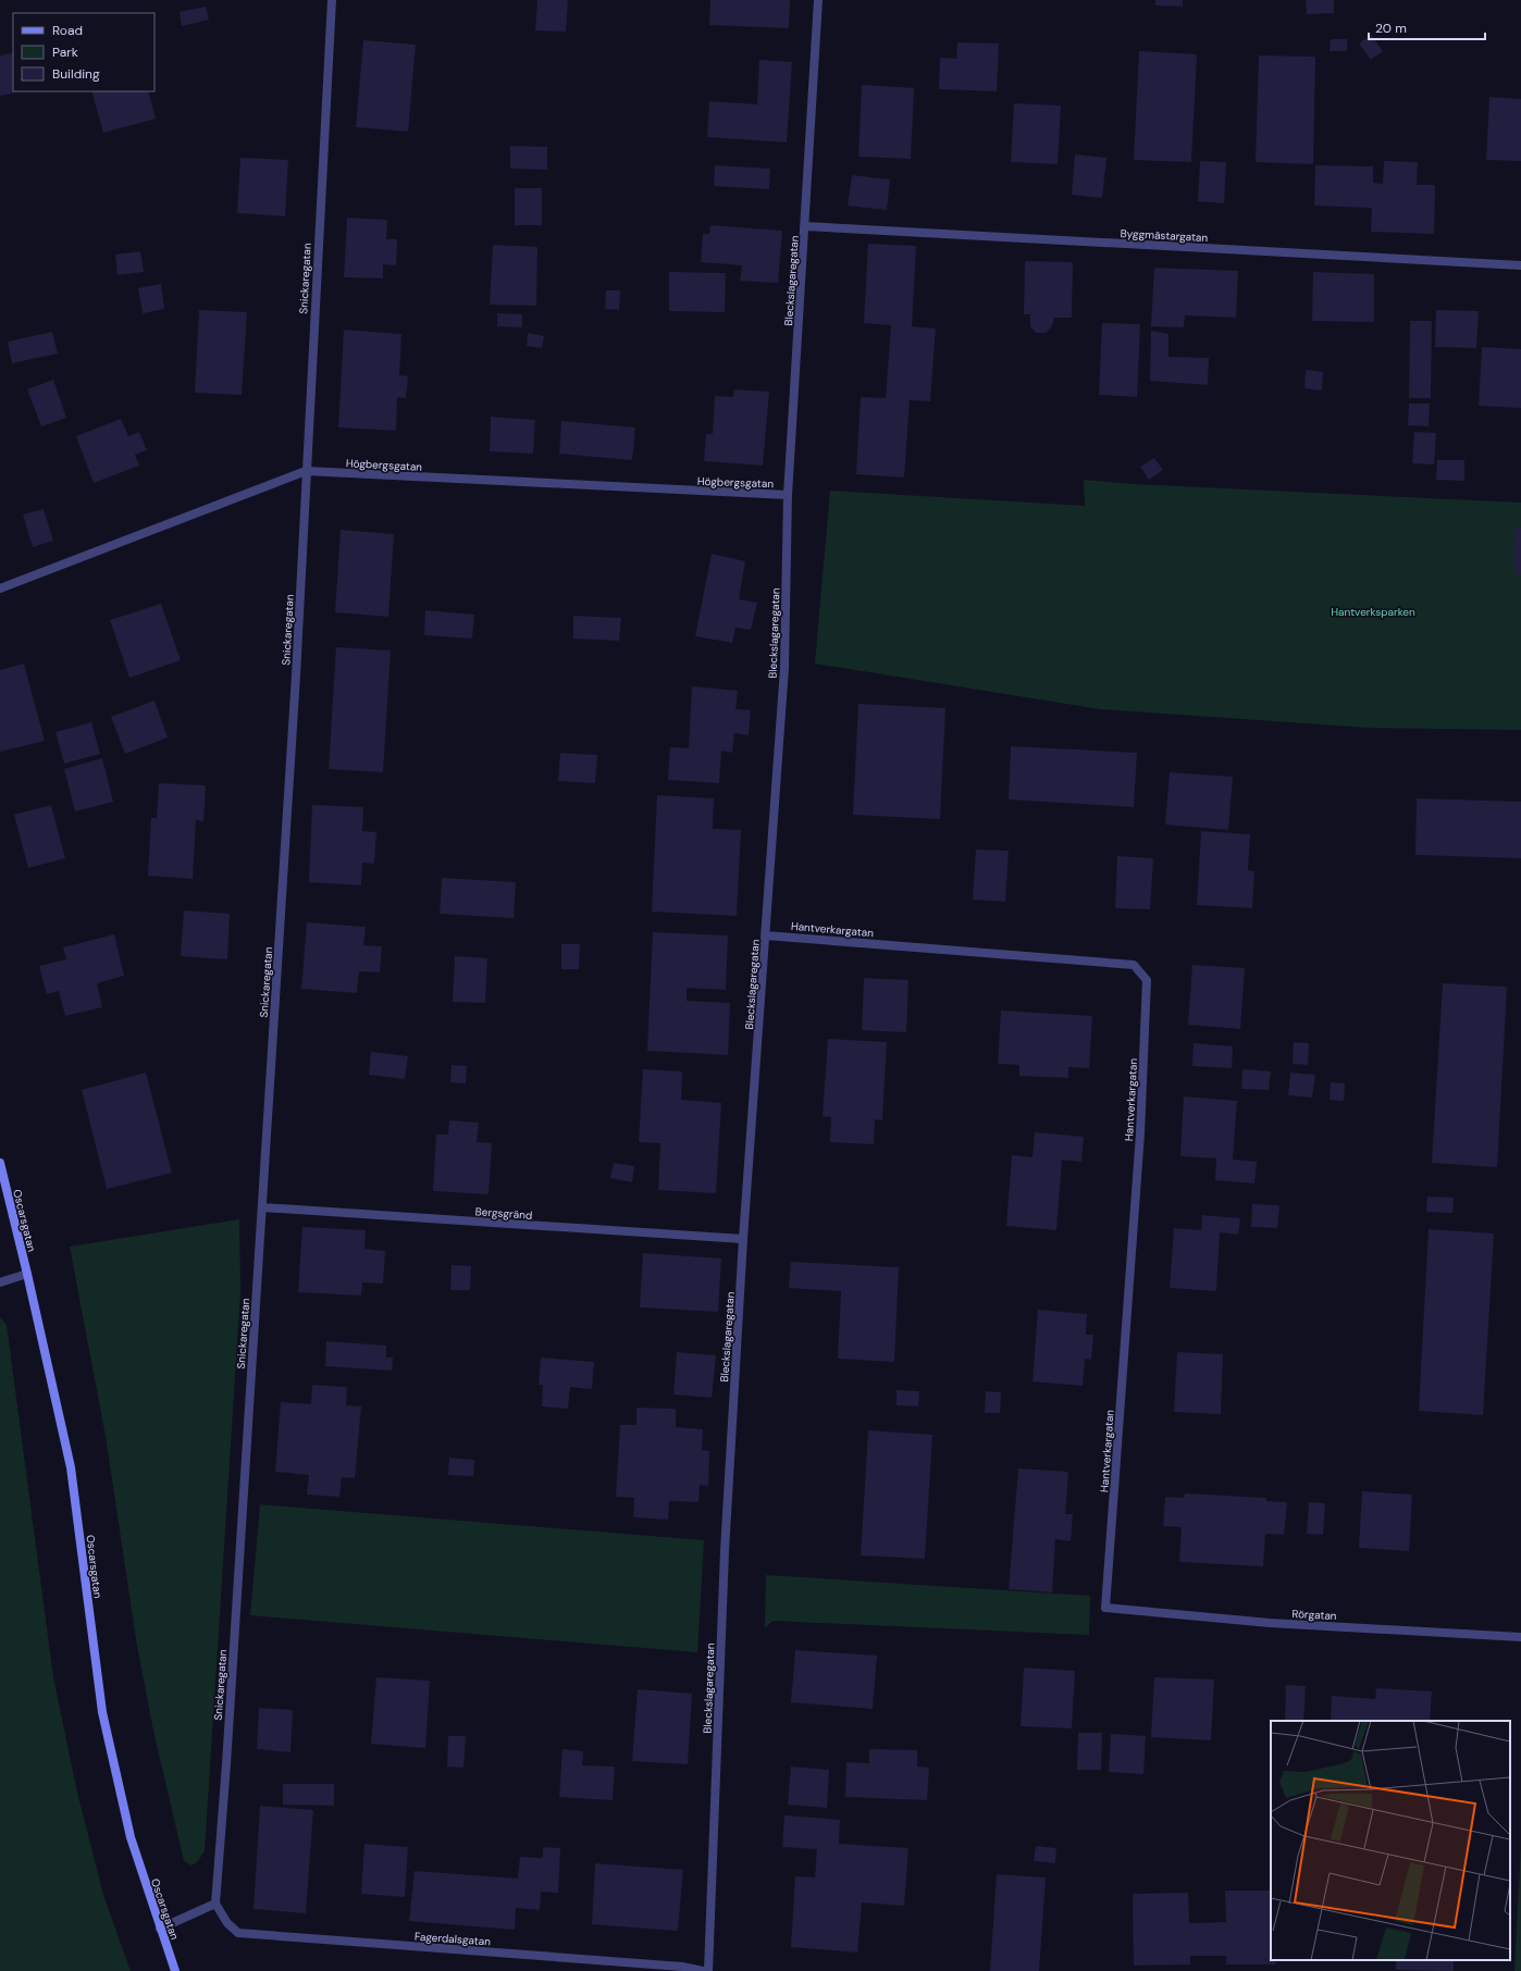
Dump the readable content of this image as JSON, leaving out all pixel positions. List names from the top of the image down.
{
  "streets": {
    "main road": ["Oscarsgatan"],
    "street": [
      "Byggmästargatan",
      "Snickaregatan",
      "Bleckslagaregatan",
      "Högbergsgatan",
      "Hantverkargatan",
      "Bergsgränd",
      "Rörgatan",
      "Fagerdalsgatan"
    ]
  },
  "crossings": [
    ["Byggmästargatan", "Bleckslagaregatan"],
    ["Snickaregatan", "Högbergsgatan"],
    ["Snickaregatan", "Bergsgränd"],
    ["Snickaregatan", "Fagerdalsgatan"],
    ["Bleckslagaregatan", "Högbergsgatan"],
    ["Bleckslagaregatan", "Hantverkargatan"],
    ["Bleckslagaregatan", "Bergsgränd"],
    ["Hantverkargatan", "Rörgatan"]
  ],
  "parks": ["Hantverksparken"],
  "legend": ["Road", "Park", "Building"],
  "scale_bar": "20 m"
}
